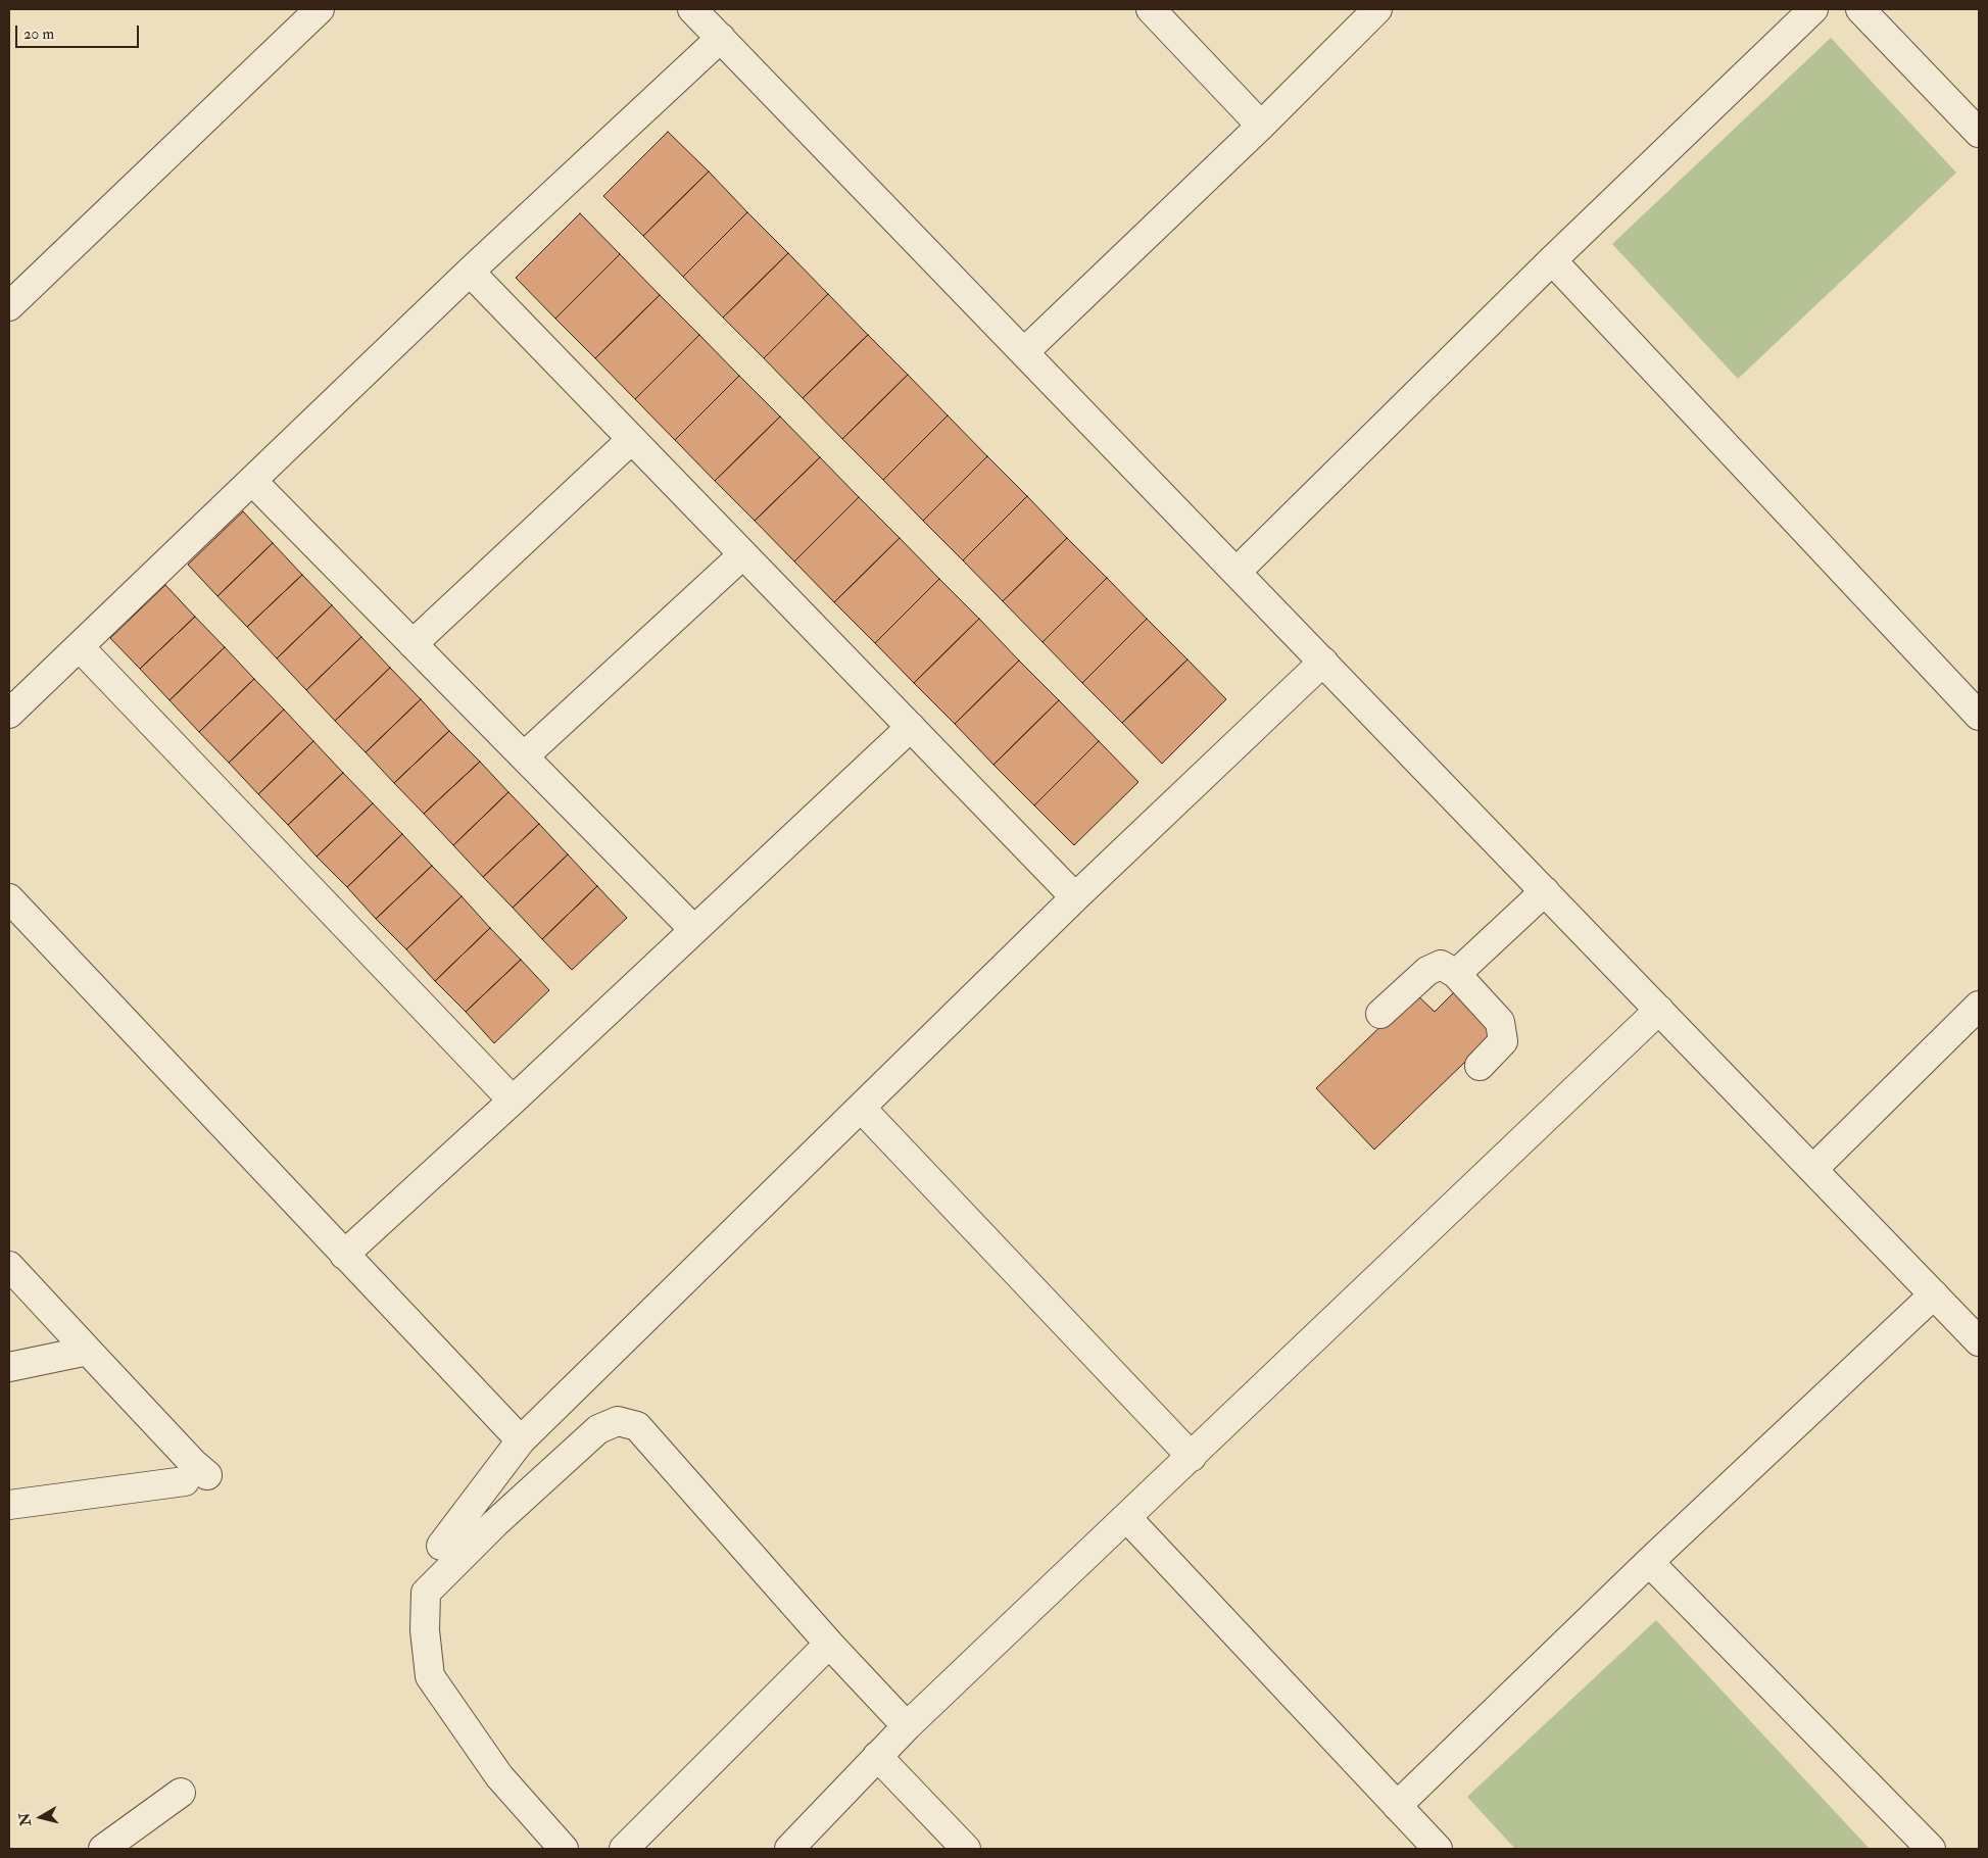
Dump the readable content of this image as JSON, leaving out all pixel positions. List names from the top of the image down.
{
  "scale_bar": "20 m",
  "north": "left"
}
